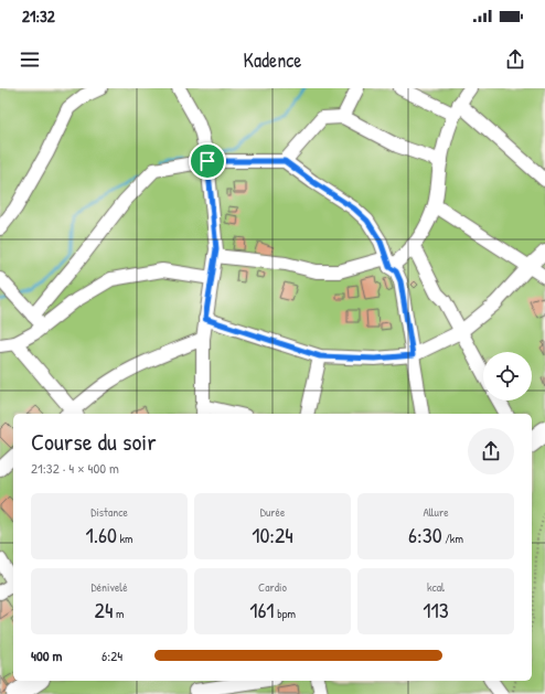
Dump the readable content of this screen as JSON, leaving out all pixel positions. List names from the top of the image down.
{
  "page": {
    "status": "21:32",
    "header": "Kadence",
    "heading": ["Course du soir", "21:32 · 4 × 400 m"],
    "stats": [
      ["Distance", "1.60 km"],
      ["Durée", "10:24"],
      ["Allure", "6:30 /km"],
      ["Dénivelé", "24 m"],
      ["Cardio", "161 bpm"],
      ["kcal", "113"]
    ],
    "list": [
      {
        "name": "400 m",
        "note": "6:24"
      }
    ]
  }
}
